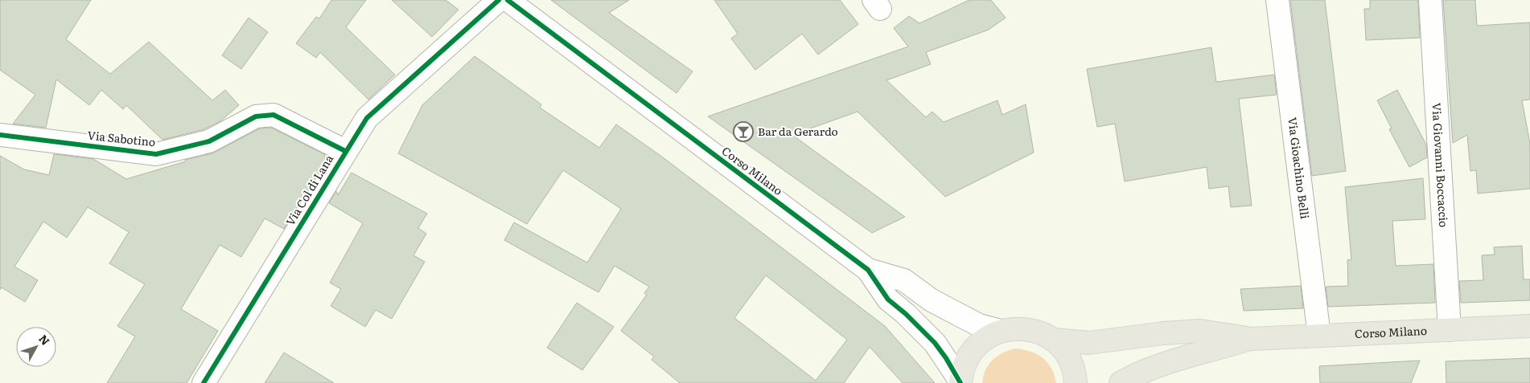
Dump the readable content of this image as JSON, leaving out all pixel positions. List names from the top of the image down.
{
  "streets": {
    "main road": ["Corso Milano"],
    "street": [
      "Via Sabotino",
      "Via Giovanni Boccaccio",
      "Via Gioachino Belli",
      "Via Col di Lana"
    ]
  },
  "crossings": [
    ["Via Sabotino", "Via Col di Lana"],
    ["Via Giovanni Boccaccio", "Corso Milano"],
    ["Via Gioachino Belli", "Corso Milano"]
  ],
  "places": {
    "bar": ["Bar da Gerardo"]
  },
  "north": "top right"
}
